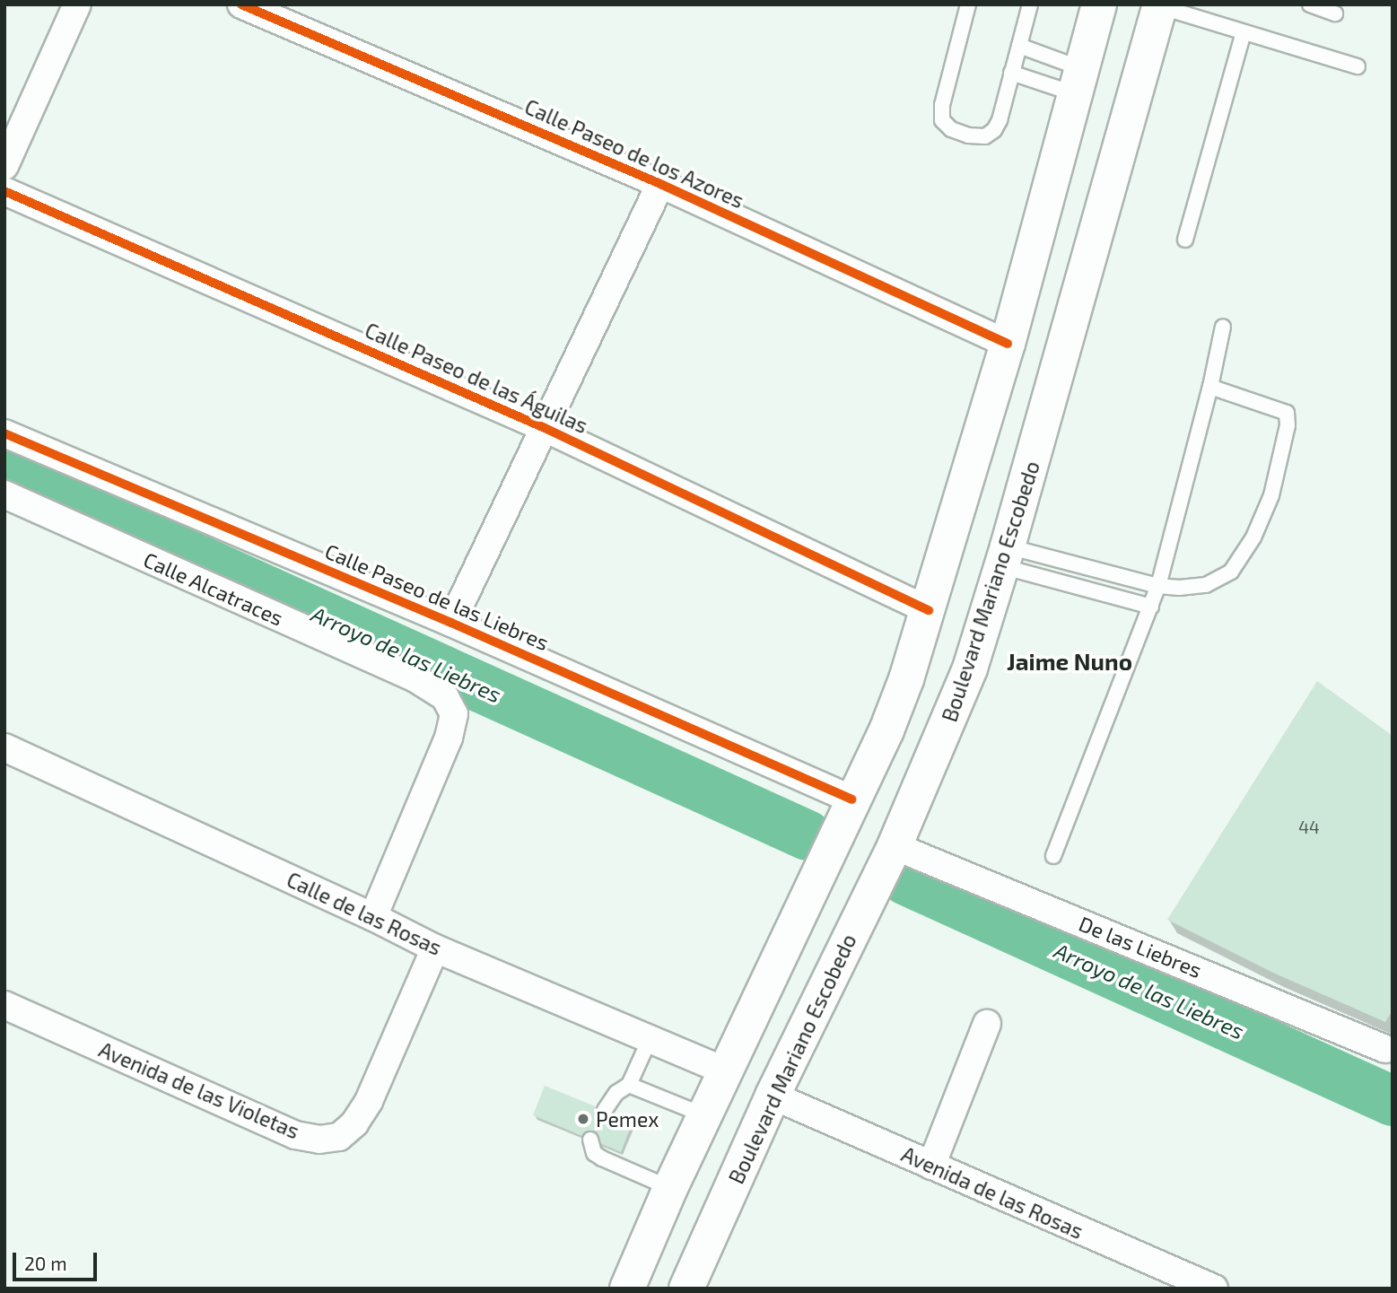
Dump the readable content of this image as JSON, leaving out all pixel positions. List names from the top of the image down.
{
  "streets": {
    "main road": ["Boulevard Mariano Escobedo"],
    "street": [
      "Calle Paseo de los Azores",
      "Calle Paseo de las Águilas",
      "Calle Alcatraces",
      "Calle Paseo de las Liebres",
      "Calle de las Rosas",
      "De las Liebres",
      "Avenida de las Violetas",
      "Avenida de las Rosas"
    ]
  },
  "crossings": [
    ["Calle Alcatraces", "Calle de las Rosas"],
    ["Boulevard Mariano Escobedo", "De las Liebres"],
    ["Boulevard Mariano Escobedo", "Avenida de las Rosas"],
    ["Calle de las Rosas", "Avenida de las Violetas"]
  ],
  "districts": ["Jaime Nuno"],
  "water": ["Arroyo de las Liebres"],
  "places": ["Pemex"],
  "house_numbers": ["44"],
  "scale_bar": "20 m"
}
